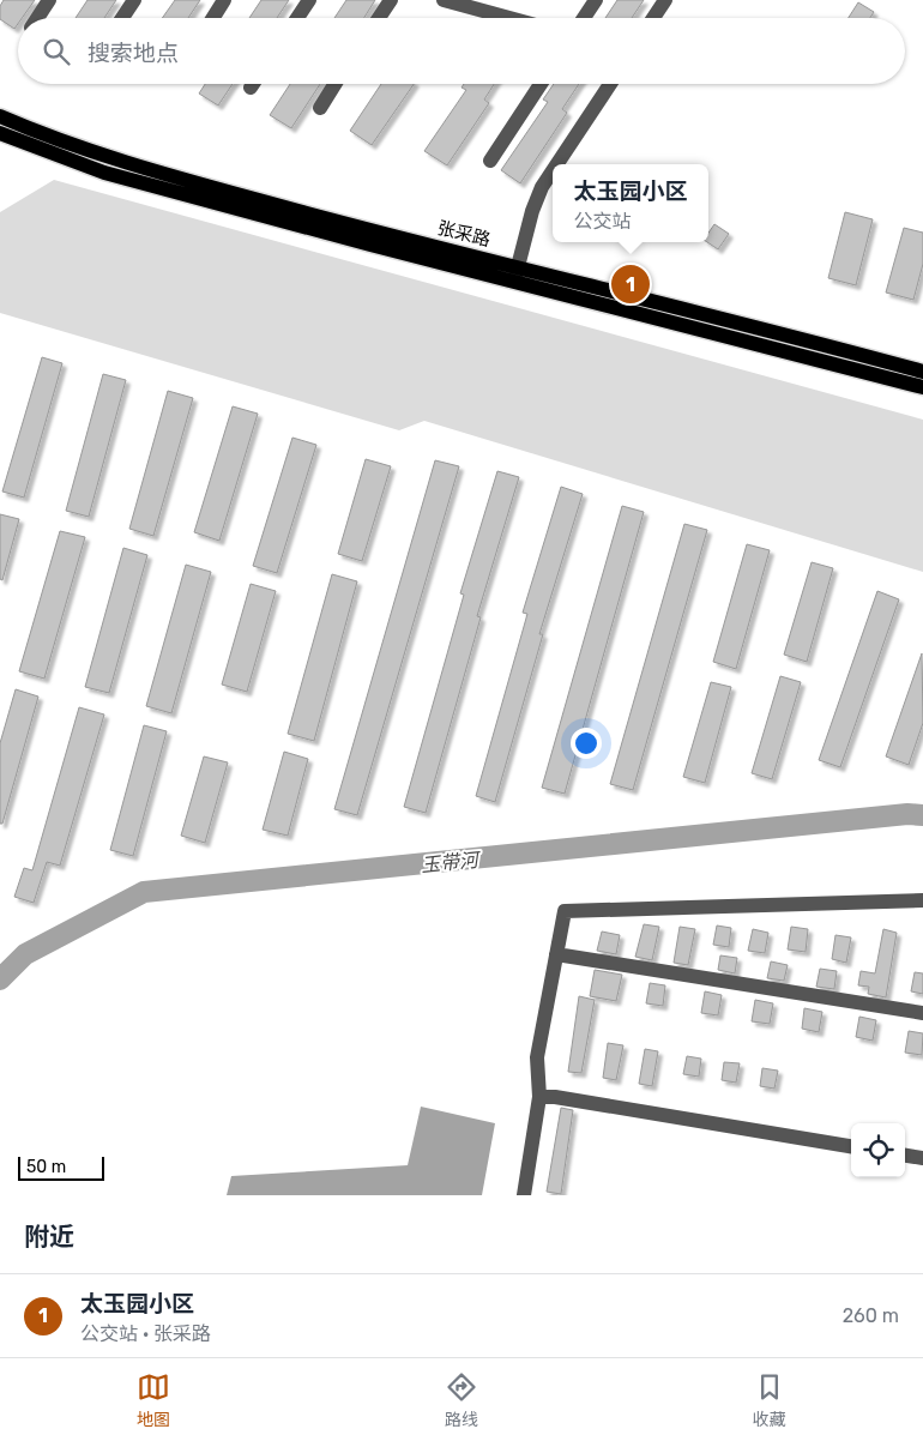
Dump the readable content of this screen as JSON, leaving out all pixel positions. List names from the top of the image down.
{
  "streets": {
    "main road": ["张采路"]
  },
  "water": ["玉带河"],
  "scale_bar": "50 m",
  "page": {
    "search": "搜索地点",
    "popup": ["太玉园小区", "公交站"],
    "pins": "1",
    "scale": "50 m",
    "heading": "附近",
    "list": [
      {
        "mark": "1",
        "name": "太玉园小区",
        "note": "公交站 · 张采路",
        "value": "260 m"
      }
    ],
    "nav": ["地图", "路线", "收藏"]
  }
}
